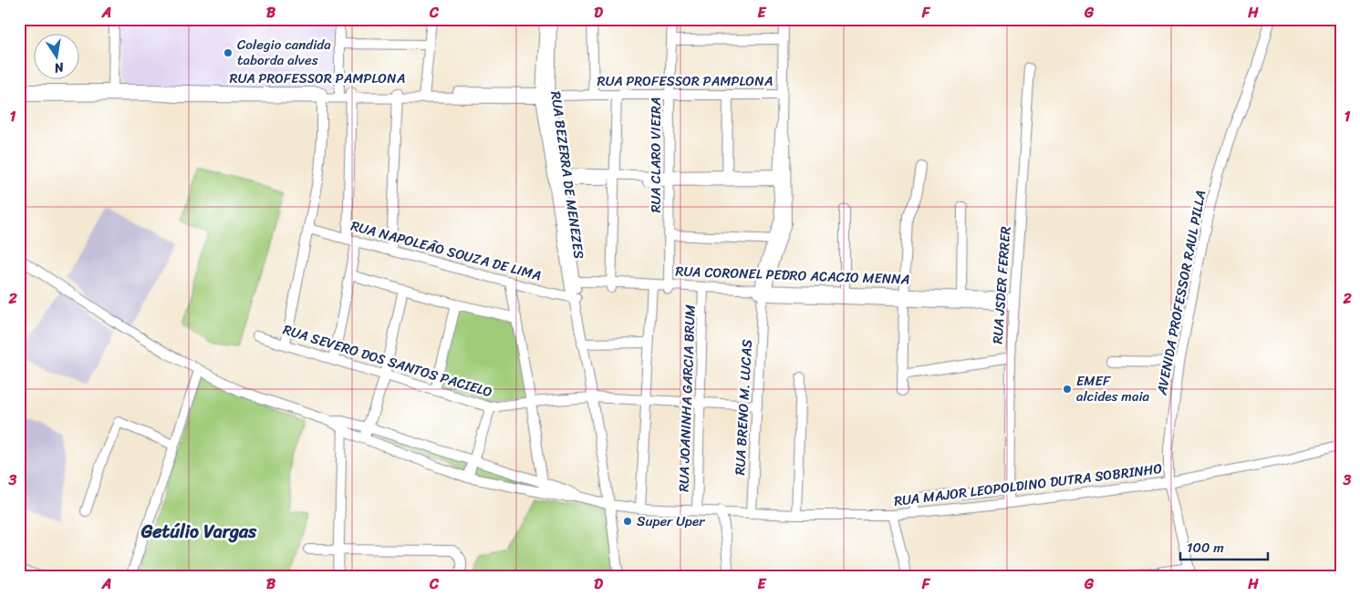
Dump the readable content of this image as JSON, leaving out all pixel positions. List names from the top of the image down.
{
  "streets": {
    "street": [
      "RUA PROFESSOR PAMPLONA",
      "RUA CLARO VIEIRA",
      "RUA BEZERRA DE MENEZES",
      "RUA NAPOLEÃO SOUZA DE LIMA",
      "RUA CORONEL PEDRO ACACIO MENNA",
      "RUA JSDER FERRER",
      "AVENIDA PROFESSOR RAUL PILLA",
      "RUA SEVERO DOS SANTOS PACIELO",
      "RUA JOANINHA GARCIA BRUM",
      "RUA BRENO M. LUCAS",
      "RUA MAJOR LEOPOLDINO DUTRA SOBRINHO"
    ]
  },
  "crossings": [
    ["RUA PROFESSOR PAMPLONA", "RUA CLARO VIEIRA"],
    ["RUA PROFESSOR PAMPLONA", "RUA BEZERRA DE MENEZES"],
    ["RUA PROFESSOR PAMPLONA", "RUA BRENO M. LUCAS"],
    ["RUA CLARO VIEIRA", "RUA CORONEL PEDRO ACACIO MENNA"],
    ["RUA BEZERRA DE MENEZES", "RUA NAPOLEÃO SOUZA DE LIMA"],
    ["RUA BEZERRA DE MENEZES", "RUA CORONEL PEDRO ACACIO MENNA"],
    ["RUA BEZERRA DE MENEZES", "RUA SEVERO DOS SANTOS PACIELO"],
    ["RUA BEZERRA DE MENEZES", "RUA MAJOR LEOPOLDINO DUTRA SOBRINHO"],
    ["RUA NAPOLEÃO SOUZA DE LIMA", "RUA CORONEL PEDRO ACACIO MENNA"],
    ["RUA CORONEL PEDRO ACACIO MENNA", "RUA JSDER FERRER"],
    ["RUA CORONEL PEDRO ACACIO MENNA", "RUA JOANINHA GARCIA BRUM"],
    ["RUA CORONEL PEDRO ACACIO MENNA", "RUA BRENO M. LUCAS"],
    ["RUA JSDER FERRER", "RUA MAJOR LEOPOLDINO DUTRA SOBRINHO"],
    ["AVENIDA PROFESSOR RAUL PILLA", "RUA MAJOR LEOPOLDINO DUTRA SOBRINHO"],
    ["RUA SEVERO DOS SANTOS PACIELO", "RUA JOANINHA GARCIA BRUM"],
    ["RUA SEVERO DOS SANTOS PACIELO", "RUA BRENO M. LUCAS"],
    ["RUA JOANINHA GARCIA BRUM", "RUA MAJOR LEOPOLDINO DUTRA SOBRINHO"],
    ["RUA BRENO M. LUCAS", "RUA MAJOR LEOPOLDINO DUTRA SOBRINHO"]
  ],
  "districts": ["Getúlio Vargas"],
  "places": ["Colegio candida taborda alves", "EMEF alcides maia", "Super Uper"],
  "scale_bar": "100 m",
  "north": "bottom",
  "grid": {
    "columns": [
      "A",
      "B",
      "C",
      "D",
      "E",
      "F",
      "G",
      "H"
    ],
    "rows": ["1", "2", "3"]
  }
}
